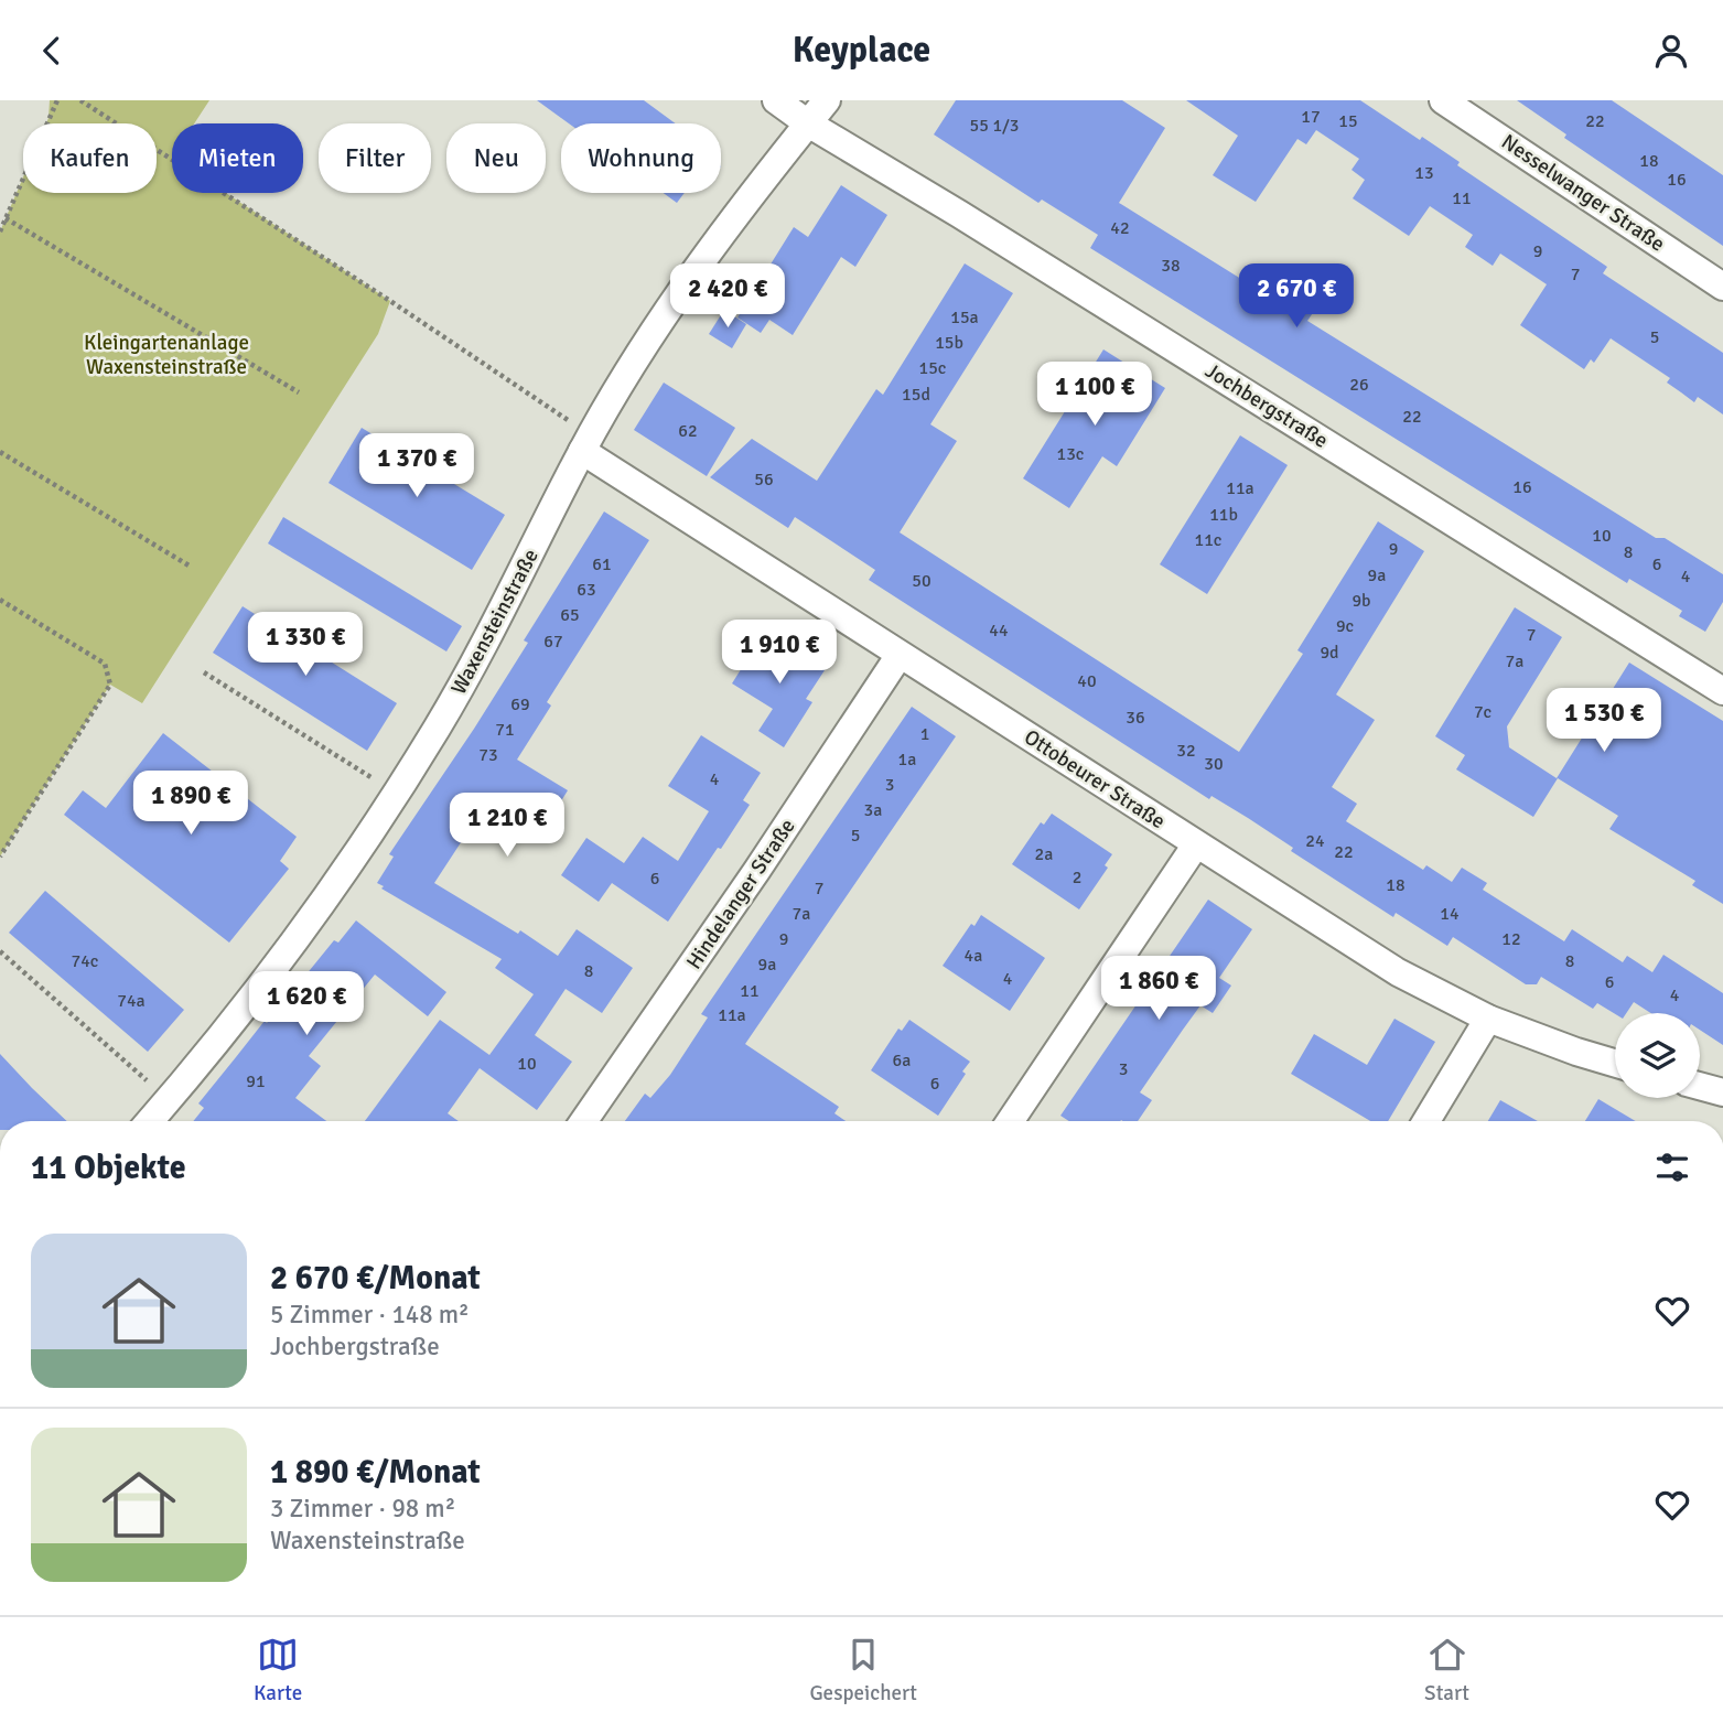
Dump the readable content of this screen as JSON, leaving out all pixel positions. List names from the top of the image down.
{
  "streets": {
    "street": [
      "Nesselwanger Straße",
      "Jochbergstraße",
      "Waxensteinstraße",
      "Ottobeurer Straße",
      "Hindelanger Straße"
    ]
  },
  "crossings": [
    ["Jochbergstraße", "Waxensteinstraße"],
    ["Waxensteinstraße", "Ottobeurer Straße"],
    ["Ottobeurer Straße", "Hindelanger Straße"]
  ],
  "parks": ["Kleingartenanlage Waxensteinstraße"],
  "house_numbers": [
    "17",
    "15",
    "22",
    "55 1/3",
    "18",
    "13",
    "16",
    "11",
    "42",
    "9",
    "38",
    "7",
    "15a",
    "5",
    "15b",
    "15c",
    "26",
    "15d",
    "22",
    "62",
    "13c",
    "56",
    "16",
    "11a",
    "11b",
    "10",
    "11c",
    "9",
    "8",
    "61",
    "6",
    "9a",
    "4",
    "50",
    "63",
    "9b",
    "65",
    "9c",
    "44",
    "7",
    "67",
    "9d",
    "7a",
    "40",
    "69",
    "7c",
    "36",
    "71",
    "1",
    "32",
    "73",
    "1a",
    "30",
    "4",
    "3",
    "3a",
    "5",
    "24",
    "22",
    "2a",
    "2",
    "6",
    "18",
    "7",
    "7a",
    "14",
    "9",
    "12",
    "4a",
    "74c",
    "8",
    "9a",
    "8",
    "4",
    "6",
    "11",
    "4",
    "74a",
    "11a",
    "6a",
    "10",
    "3",
    "91",
    "6"
  ],
  "page": {
    "header": "Keyplace",
    "chip": [
      "Kaufen",
      "Mieten",
      "Filter",
      "Neu",
      "Wohnung"
    ],
    "price": [
      "2 420 €",
      "2 670 €",
      "1 100 €",
      "1 370 €",
      "1 330 €",
      "1 910 €",
      "1 530 €",
      "1 890 €",
      "1 210 €",
      "1 860 €",
      "1 620 €"
    ],
    "heading": "11 Objekte",
    "list": [
      {
        "name": "2 670 €/Monat",
        "note": "5 Zimmer · 148 m² · Jochbergstraße"
      },
      {
        "name": "1 890 €/Monat",
        "note": "3 Zimmer · 98 m² · Waxensteinstraße"
      }
    ],
    "tabs": ["Karte", "Gespeichert", "Start"]
  }
}
